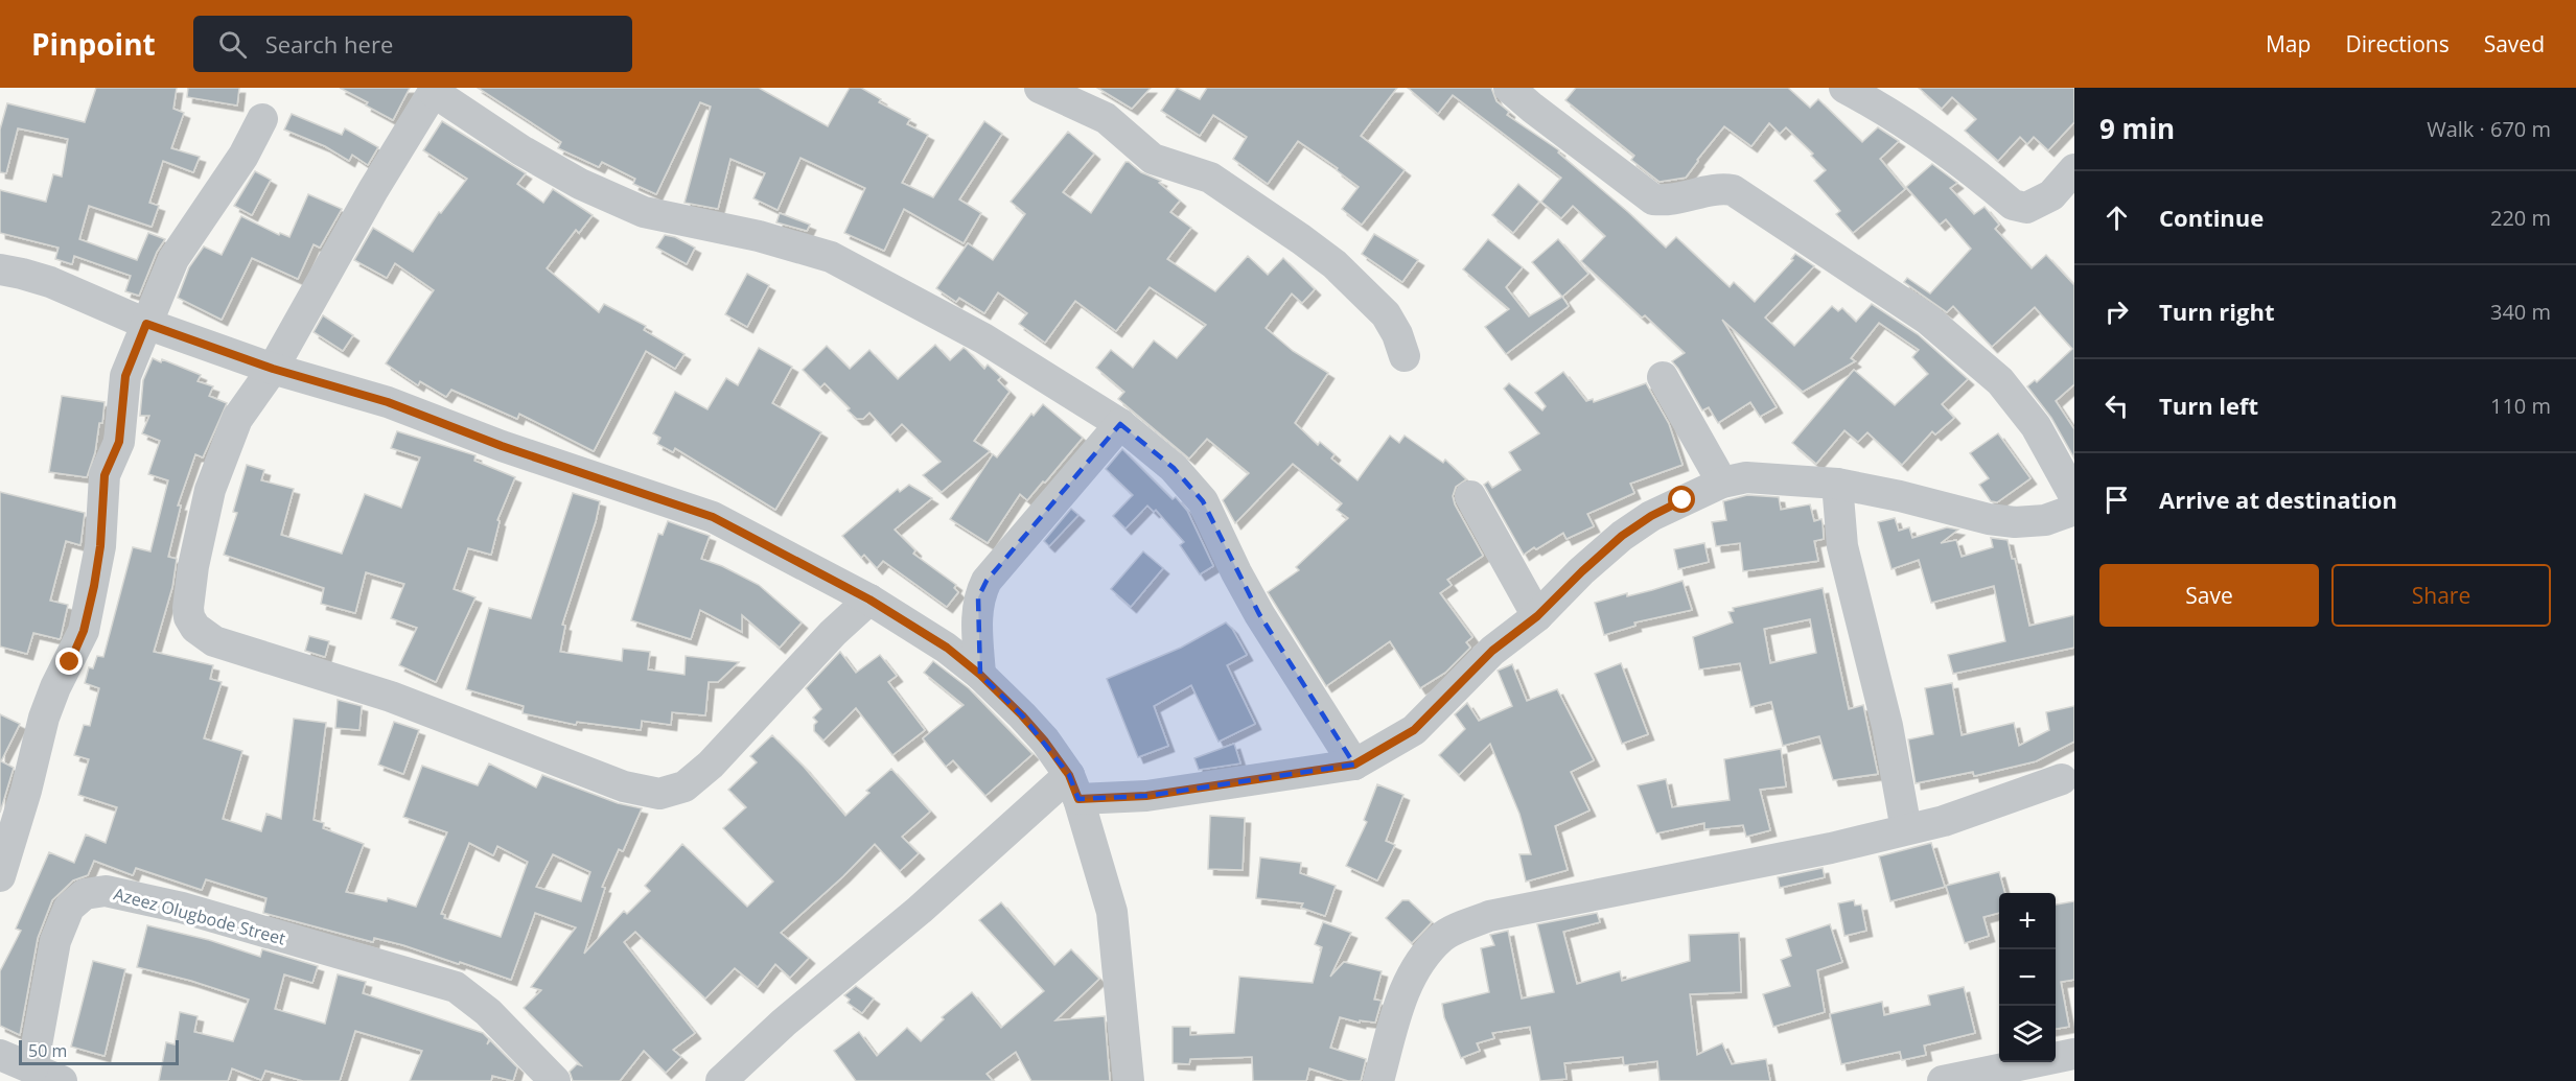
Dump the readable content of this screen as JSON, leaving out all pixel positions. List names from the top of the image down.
{
  "streets": {
    "street": ["Azeez Olugbode Street"]
  },
  "scale_bar": "50 m",
  "page": {
    "header": "Pinpoint",
    "search": "Search here",
    "nav": ["Map", "Directions", "Saved"],
    "heading": ["9 min", "Walk · 670 m"],
    "list": [
      ["Continue", "220 m"],
      ["Turn right", "340 m"],
      ["Turn left", "110 m"],
      "Arrive at destination"
    ],
    "buttons": ["Save", "Share"],
    "map_buttons": ["+", "−"],
    "scale": "50 m"
  }
}
